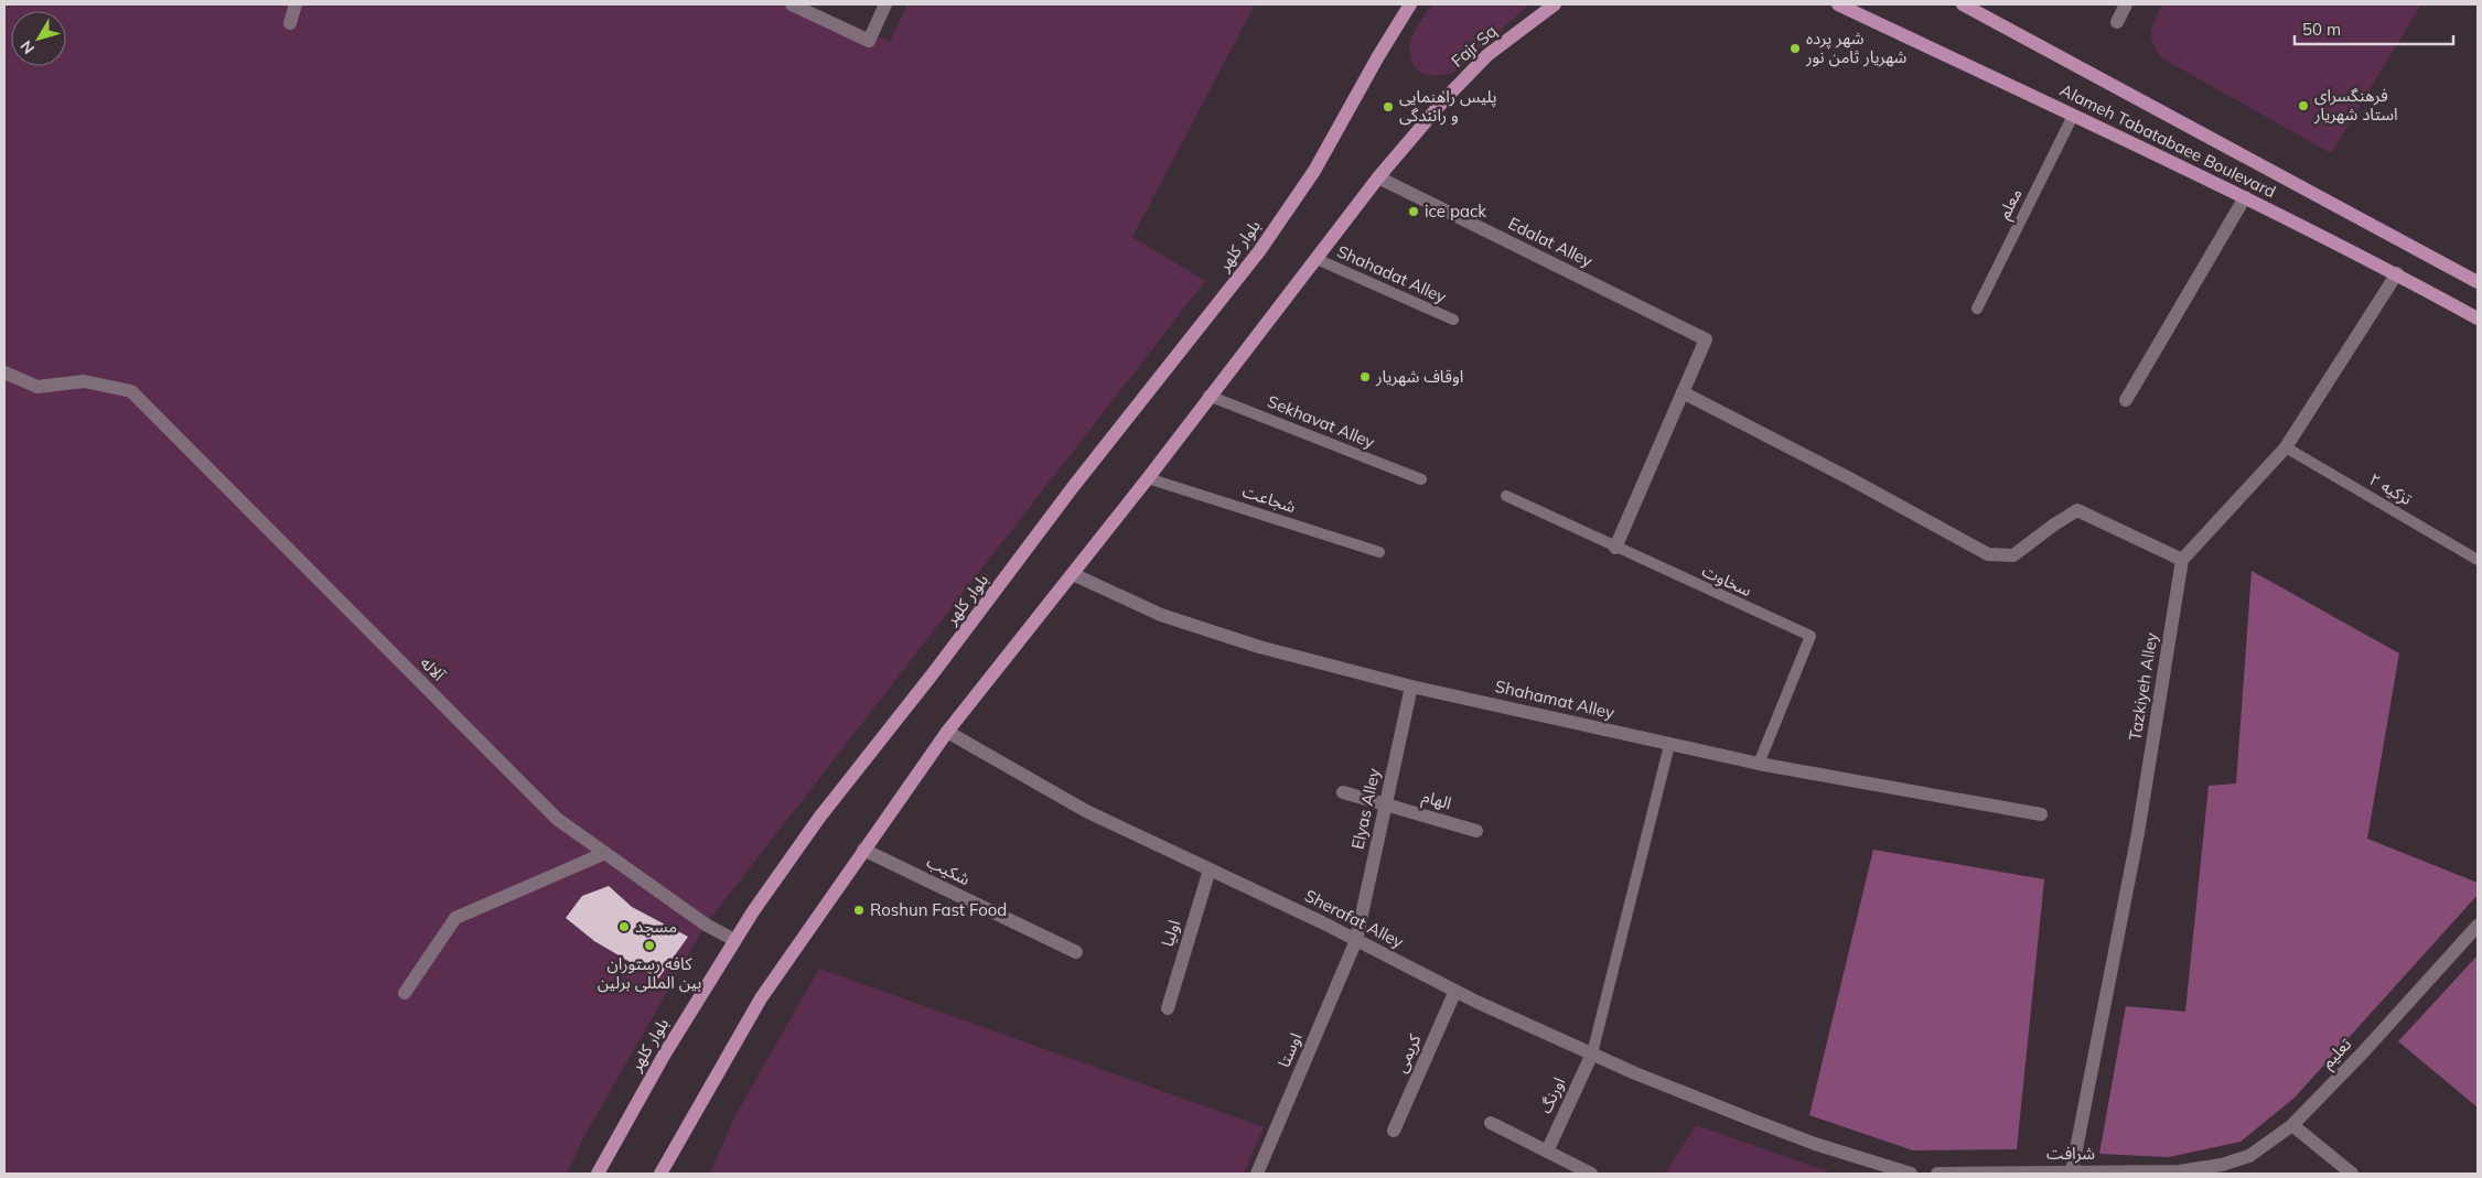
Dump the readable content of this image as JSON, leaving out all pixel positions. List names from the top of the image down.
{
  "streets": {
    "main road": ["Fajr Sq", "Alameh Tabatabaee Boulevard", "بلوار کلهر"],
    "street": [
      "Edalat Alley",
      "آلاله",
      "Tazkiyeh Alley",
      "Shahamat Alley",
      "الهام",
      "Elyas Alley",
      "شکیب",
      "Sherafat Alley",
      "اولیا",
      "اوستا",
      "کریمی",
      "تعلیم",
      "اورنگ",
      "شرافت"
    ],
    "lane": [
      "معلم",
      "Shahadat Alley",
      "Sekhavat Alley",
      "تزکیه ۲",
      "شجاعت",
      "سخاوت"
    ]
  },
  "crossings": [
    ["Fajr Sq", "Edalat Alley"],
    ["Alameh Tabatabaee Boulevard", "معلم"],
    ["بلوار کلهر", "آلاله"],
    ["سخاوت", "Shahamat Alley"],
    ["Tazkiyeh Alley", "شرافت"],
    ["Shahamat Alley", "Elyas Alley"],
    ["الهام", "Elyas Alley"],
    ["Elyas Alley", "Sherafat Alley"],
    ["Elyas Alley", "اوستا"],
    ["Sherafat Alley", "اولیا"],
    ["Sherafat Alley", "اوستا"],
    ["Sherafat Alley", "کریمی"],
    ["Sherafat Alley", "اورنگ"],
    ["تعلیم", "شرافت"]
  ],
  "places": [
    "شهر پرده شهریار ثامن نور",
    "فرهنگسرای استاد شهریار",
    "پلیس راهنمایی و رانندگی",
    "ice pack",
    "اوقاف شهریار",
    "Roshun Fast Food",
    "مسجد",
    "کافه رستوران بین المللی برلین"
  ],
  "scale_bar": "50 m",
  "north": "bottom left"
}
